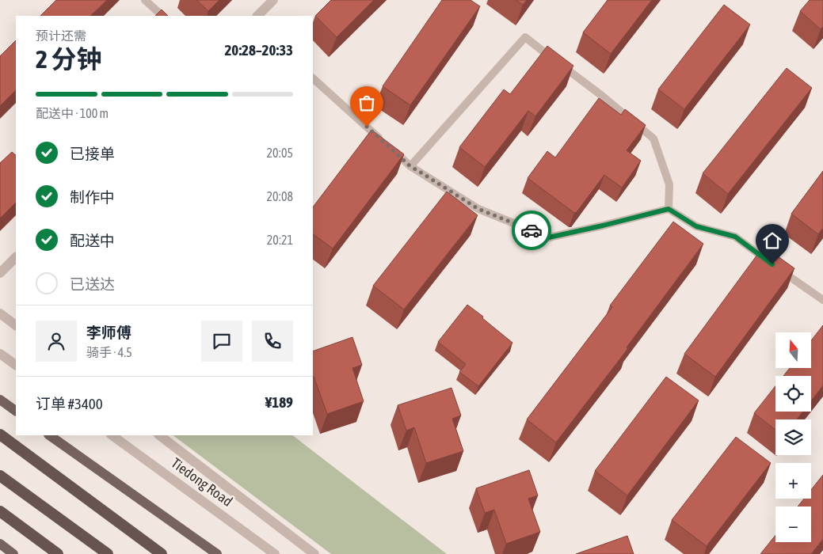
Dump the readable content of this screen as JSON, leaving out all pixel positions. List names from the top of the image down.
{
  "streets": {
    "street": ["Tiedong Road"]
  },
  "north": "top",
  "page": {
    "heading": ["2 分钟", "预计还需", "20:28–20:33"],
    "panel": [
      "李师傅",
      "骑手 · 4.5",
      "订单 #3400",
      "¥189"
    ],
    "bar": "配送中 · 100 m",
    "list": [
      ["已接单", "20:05"],
      ["制作中", "20:08"],
      ["配送中", "20:21"],
      "已送达"
    ],
    "map_buttons": ["+", "−"]
  }
}
